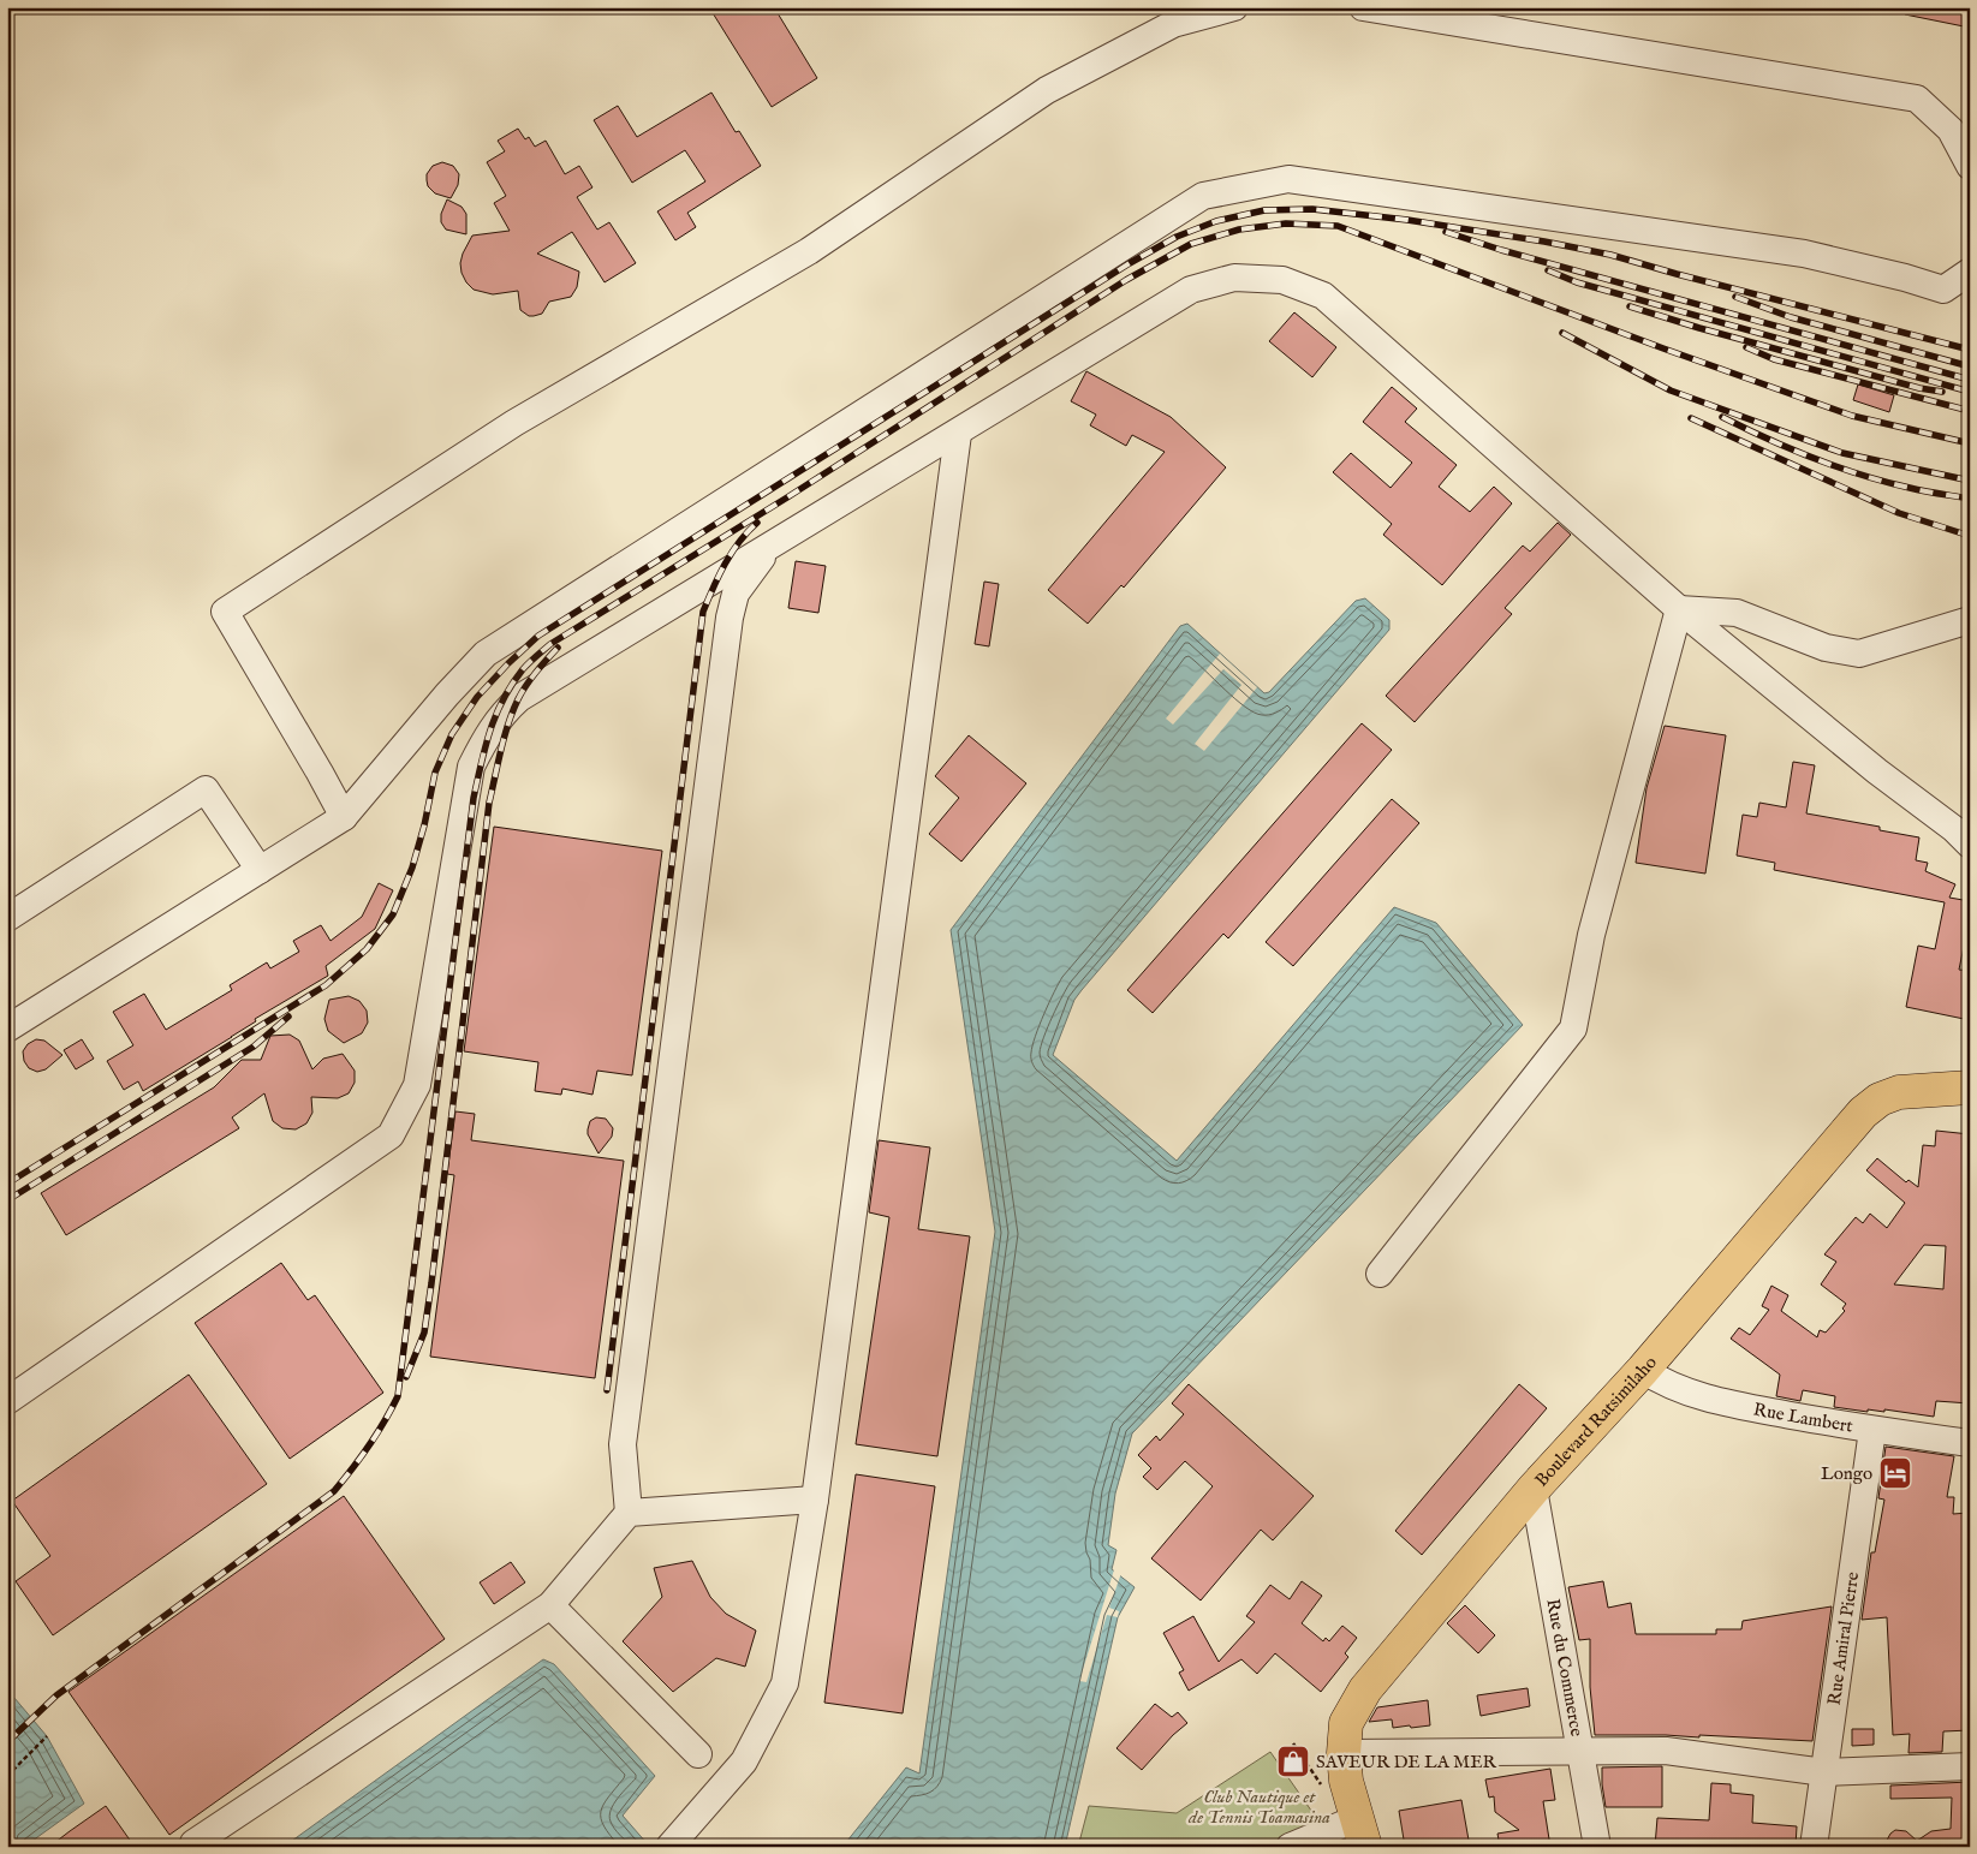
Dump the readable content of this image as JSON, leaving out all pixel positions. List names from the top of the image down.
{
  "streets": {
    "main road": ["Boulevard Ratsimilaho"],
    "street": ["Rue Lambert", "Rue Amiral Pierre", "Rue du Commerce"]
  },
  "crossings": [
    ["Rue Lambert", "Boulevard Ratsimilaho"],
    ["Rue Lambert", "Rue Amiral Pierre"],
    ["Boulevard Ratsimilaho", "Rue du Commerce"]
  ],
  "parks": ["Club Nautique et de Tennis Toamasina"],
  "places": {
    "hotel": ["Longo"],
    "shop": ["SAVEUR DE LA MER"]
  }
}
